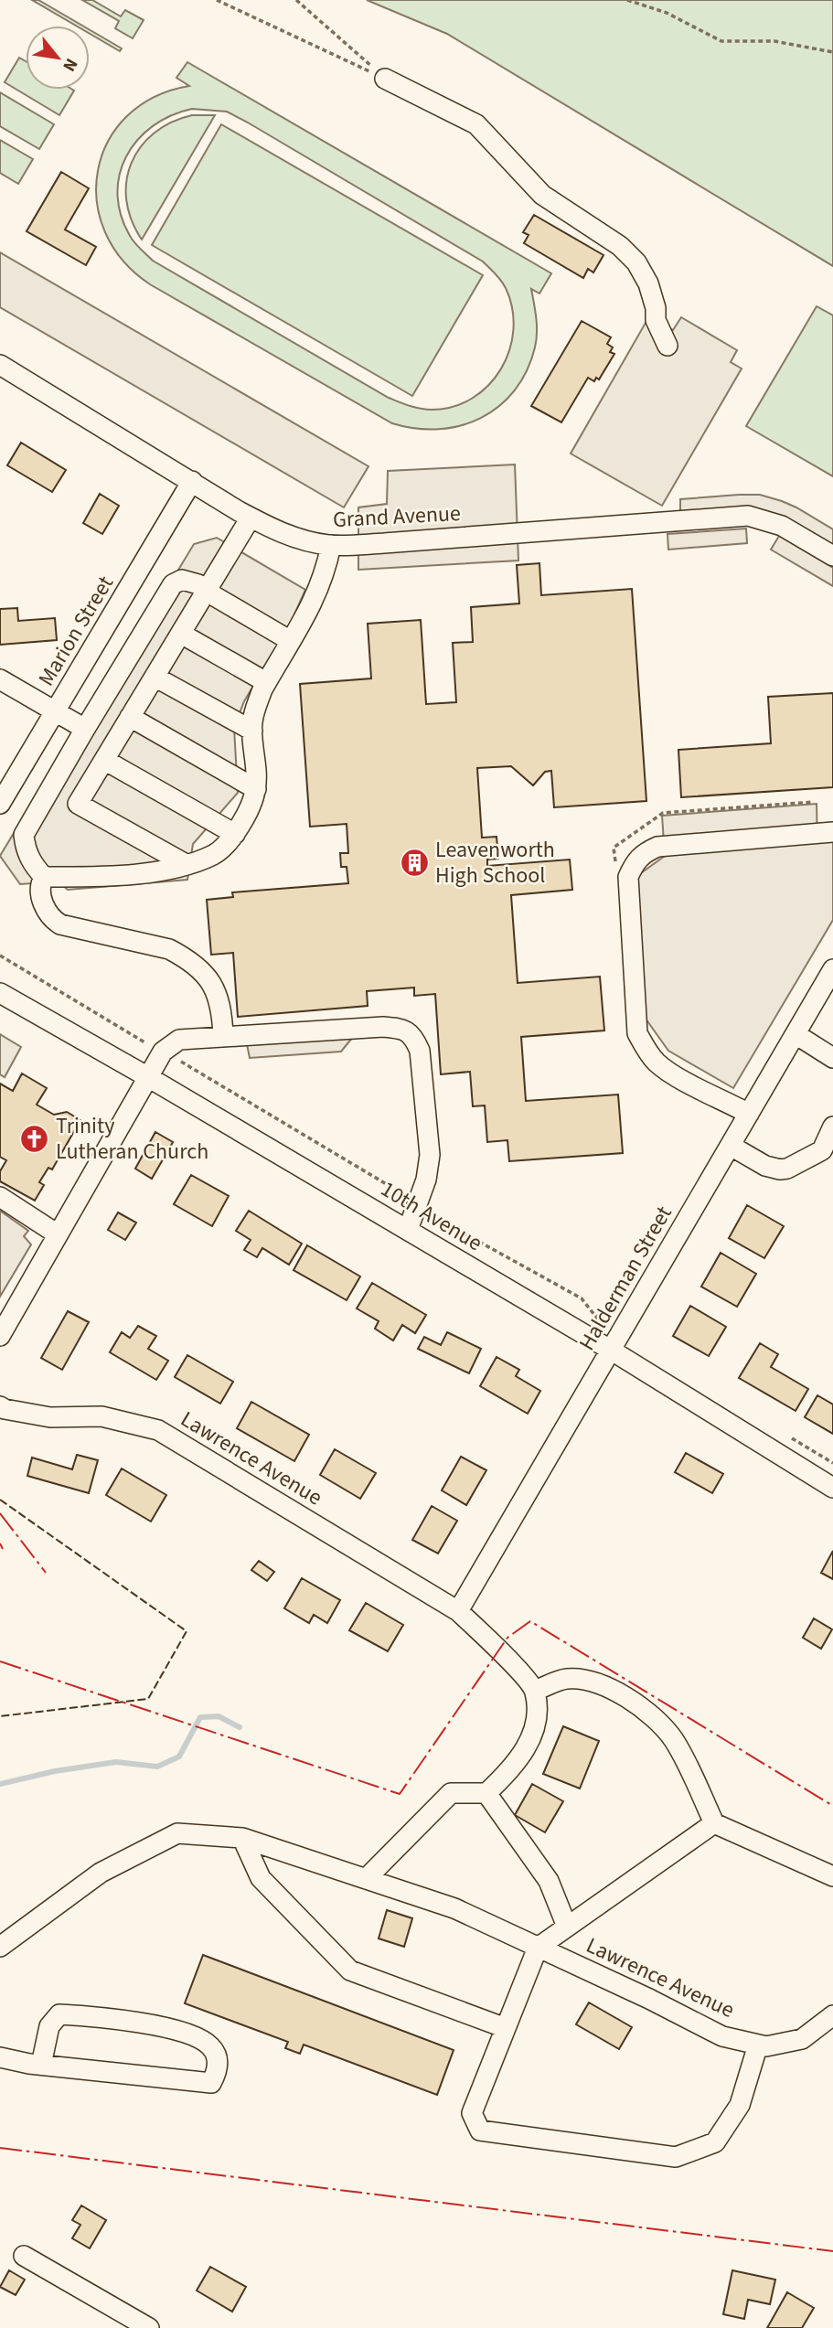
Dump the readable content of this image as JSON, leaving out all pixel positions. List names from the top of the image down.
{
  "streets": {
    "street": [
      "Grand Avenue",
      "Marion Street",
      "10th Avenue",
      "Halderman Street",
      "Lawrence Avenue"
    ]
  },
  "crossings": [
    ["Grand Avenue", "Marion Street"],
    ["10th Avenue", "Halderman Street"],
    ["Halderman Street", "Lawrence Avenue"]
  ],
  "places": {
    "building": ["Leavenworth High School"],
    "church": ["Trinity Lutheran Church"]
  },
  "north": "bottom right"
}
